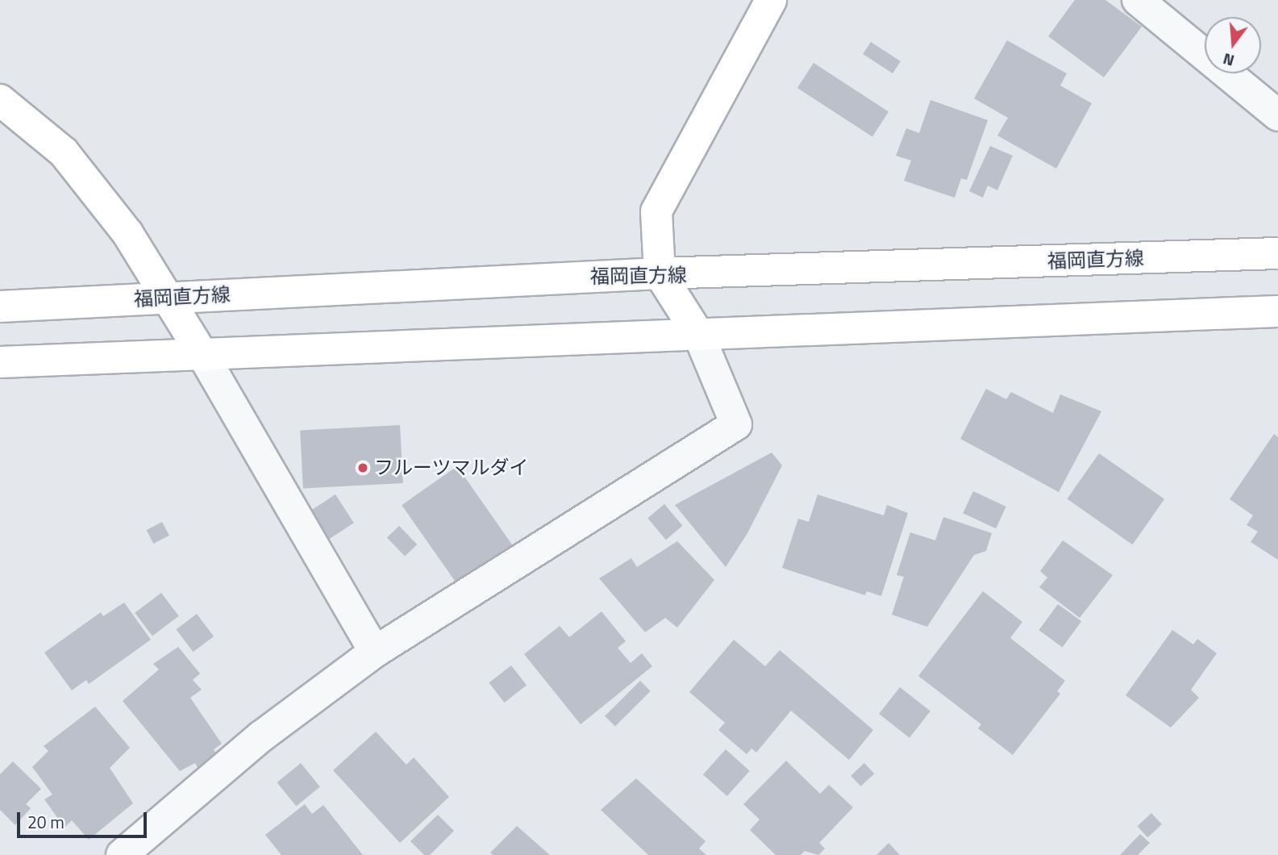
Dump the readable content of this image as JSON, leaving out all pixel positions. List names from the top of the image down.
{
  "streets": {
    "main road": ["福岡直方線"]
  },
  "places": ["フルーツマルダイ"],
  "scale_bar": "20 m",
  "north": "bottom"
}
